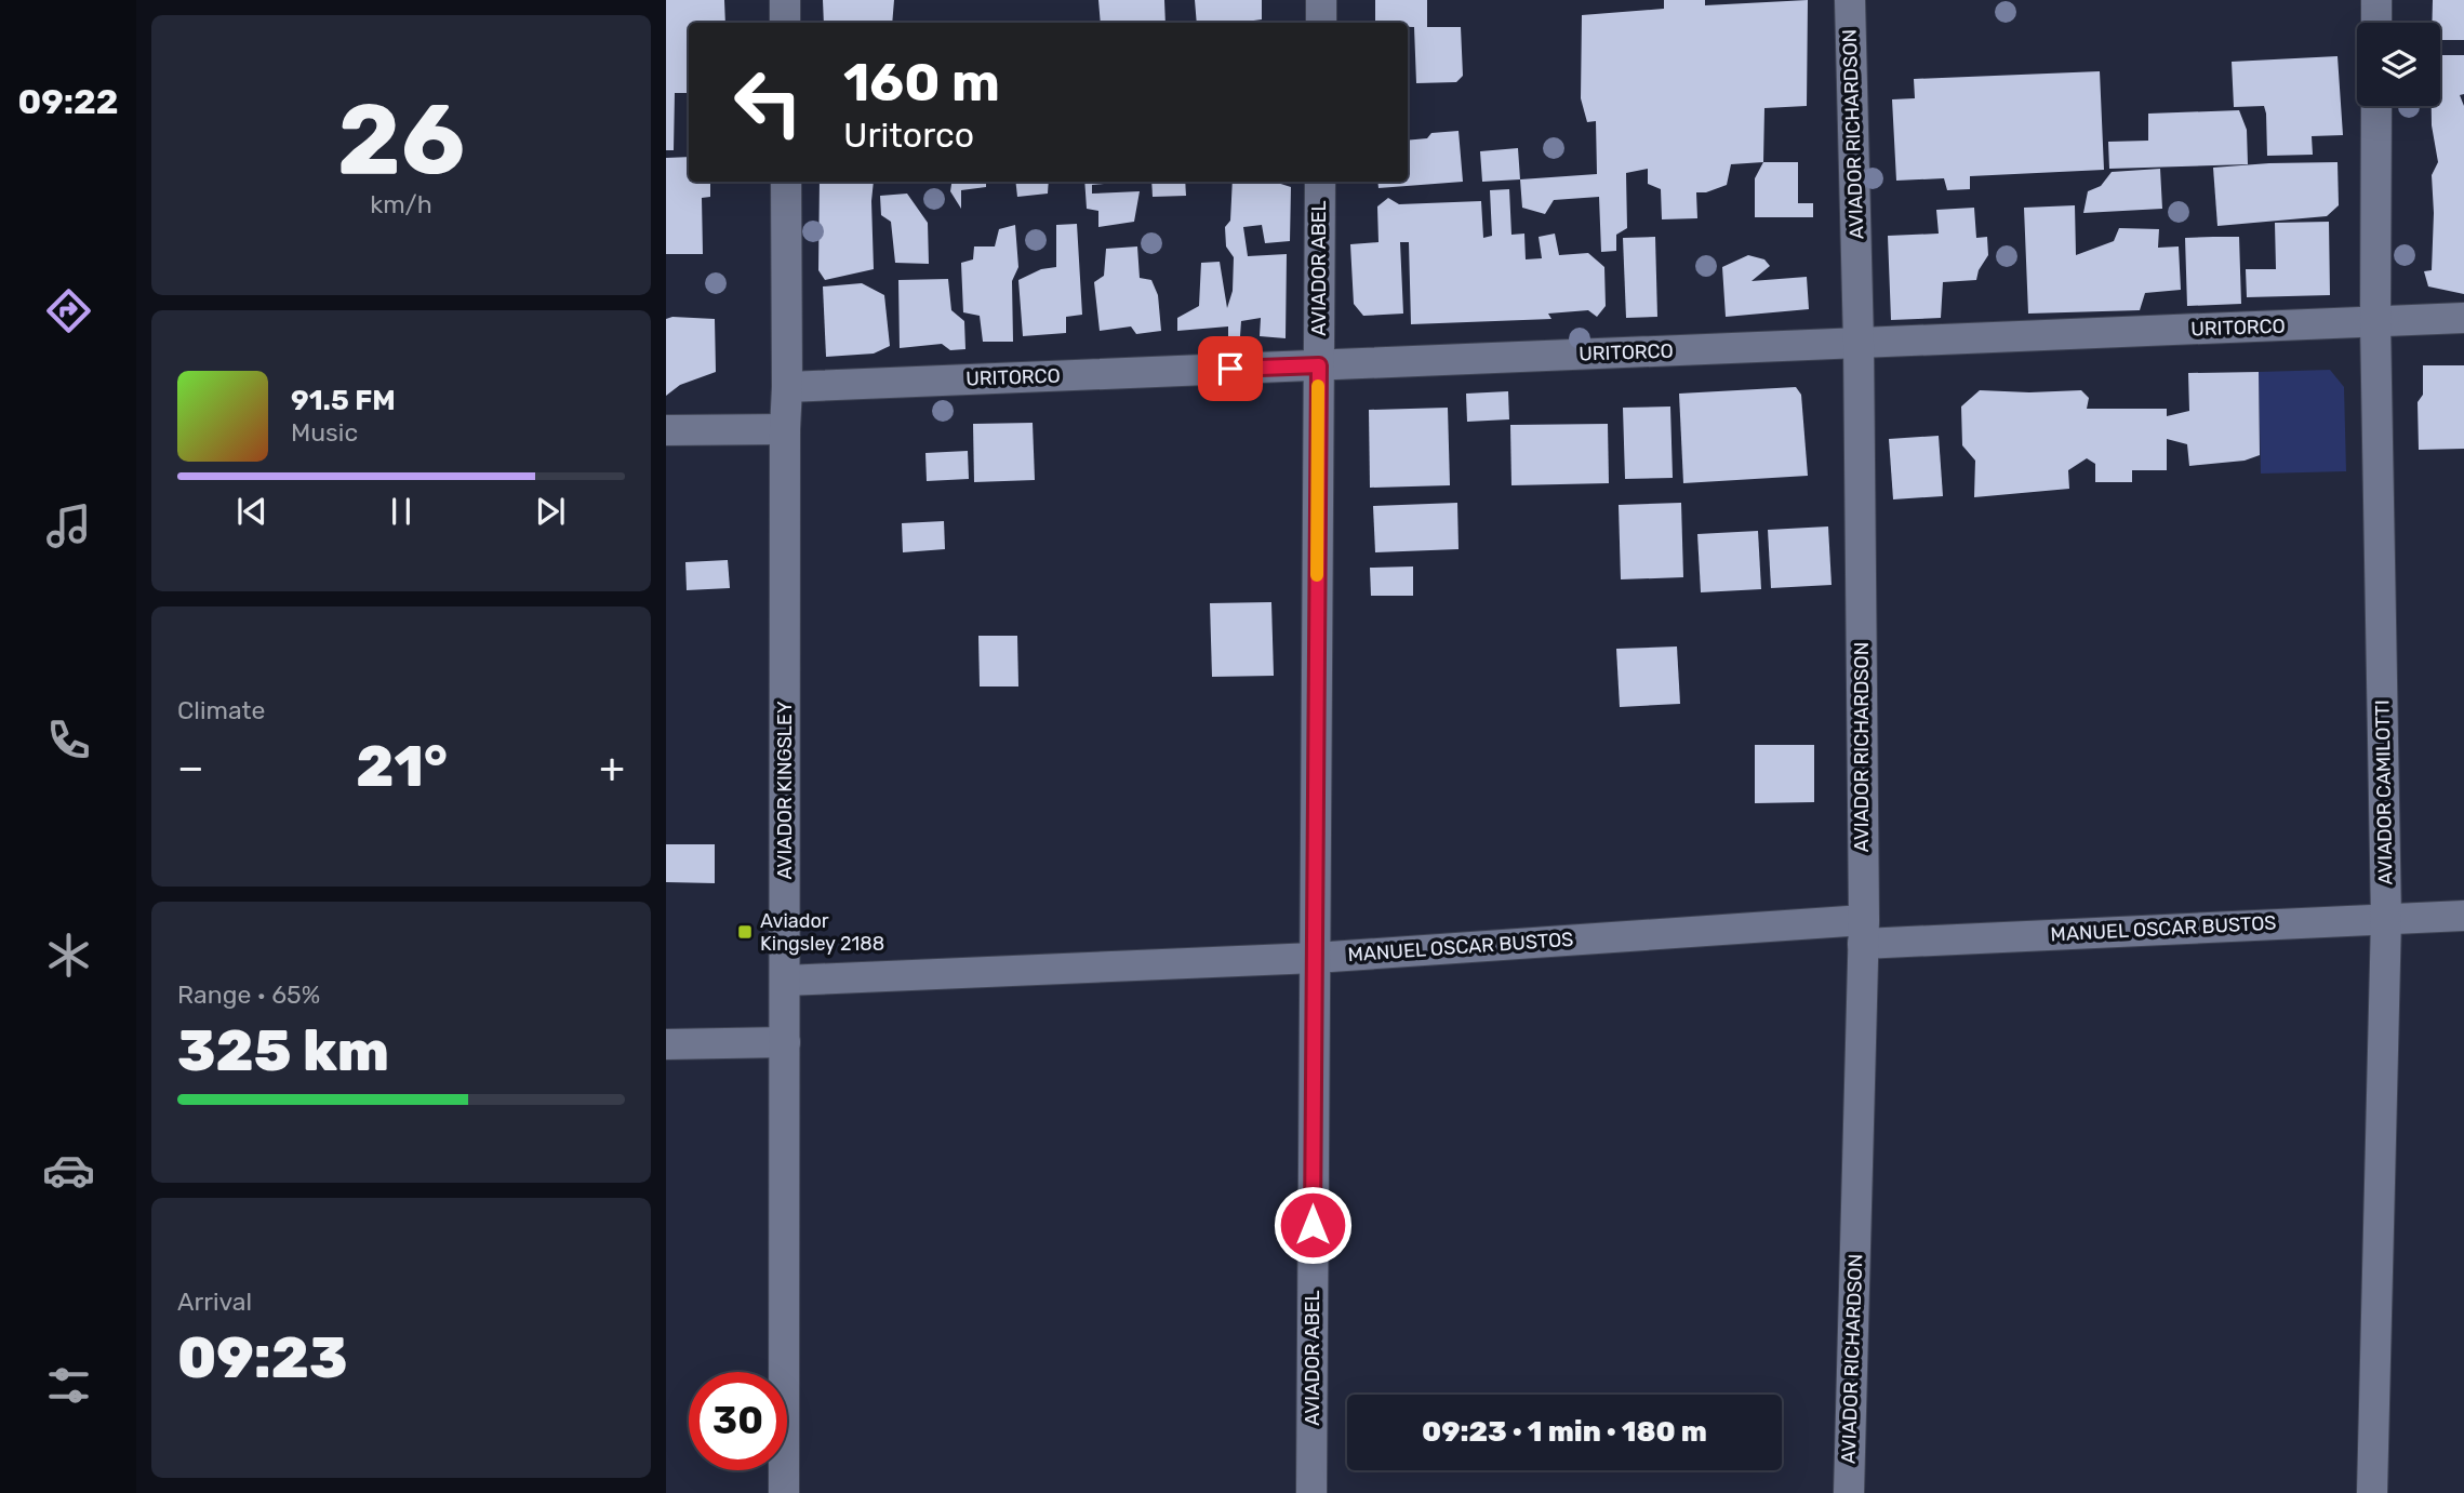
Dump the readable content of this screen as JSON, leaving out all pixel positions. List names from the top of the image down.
{
  "streets": {
    "street": [
      "AVIADOR RICHARDSON",
      "AVIADOR ABEL",
      "URITORCO",
      "AVIADOR KINGSLEY",
      "AVIADOR CAMILOTTI",
      "MANUEL OSCAR BUSTOS"
    ]
  },
  "crossings": [
    ["AVIADOR RICHARDSON", "URITORCO"],
    ["AVIADOR RICHARDSON", "MANUEL OSCAR BUSTOS"],
    ["AVIADOR ABEL", "URITORCO"],
    ["AVIADOR ABEL", "MANUEL OSCAR BUSTOS"],
    ["URITORCO", "AVIADOR KINGSLEY"],
    ["URITORCO", "AVIADOR CAMILOTTI"],
    ["AVIADOR KINGSLEY", "MANUEL OSCAR BUSTOS"],
    ["AVIADOR CAMILOTTI", "MANUEL OSCAR BUSTOS"]
  ],
  "places": {
    "transit": ["Aviador Kingsley 2188"]
  },
  "page": {
    "tabs": "09:22",
    "tile": [
      ["26", "km/h"],
      "Climate",
      ["Range · 65%", "325 km"],
      ["Arrival", "09:23"]
    ],
    "turn": ["160 m", "Uritorco"],
    "song": ["91.5 FM", "Music"],
    "heat": ["−", "21°", "+"],
    "limit": "30",
    "trip": "09:23 · 1 min · 180 m"
  }
}
